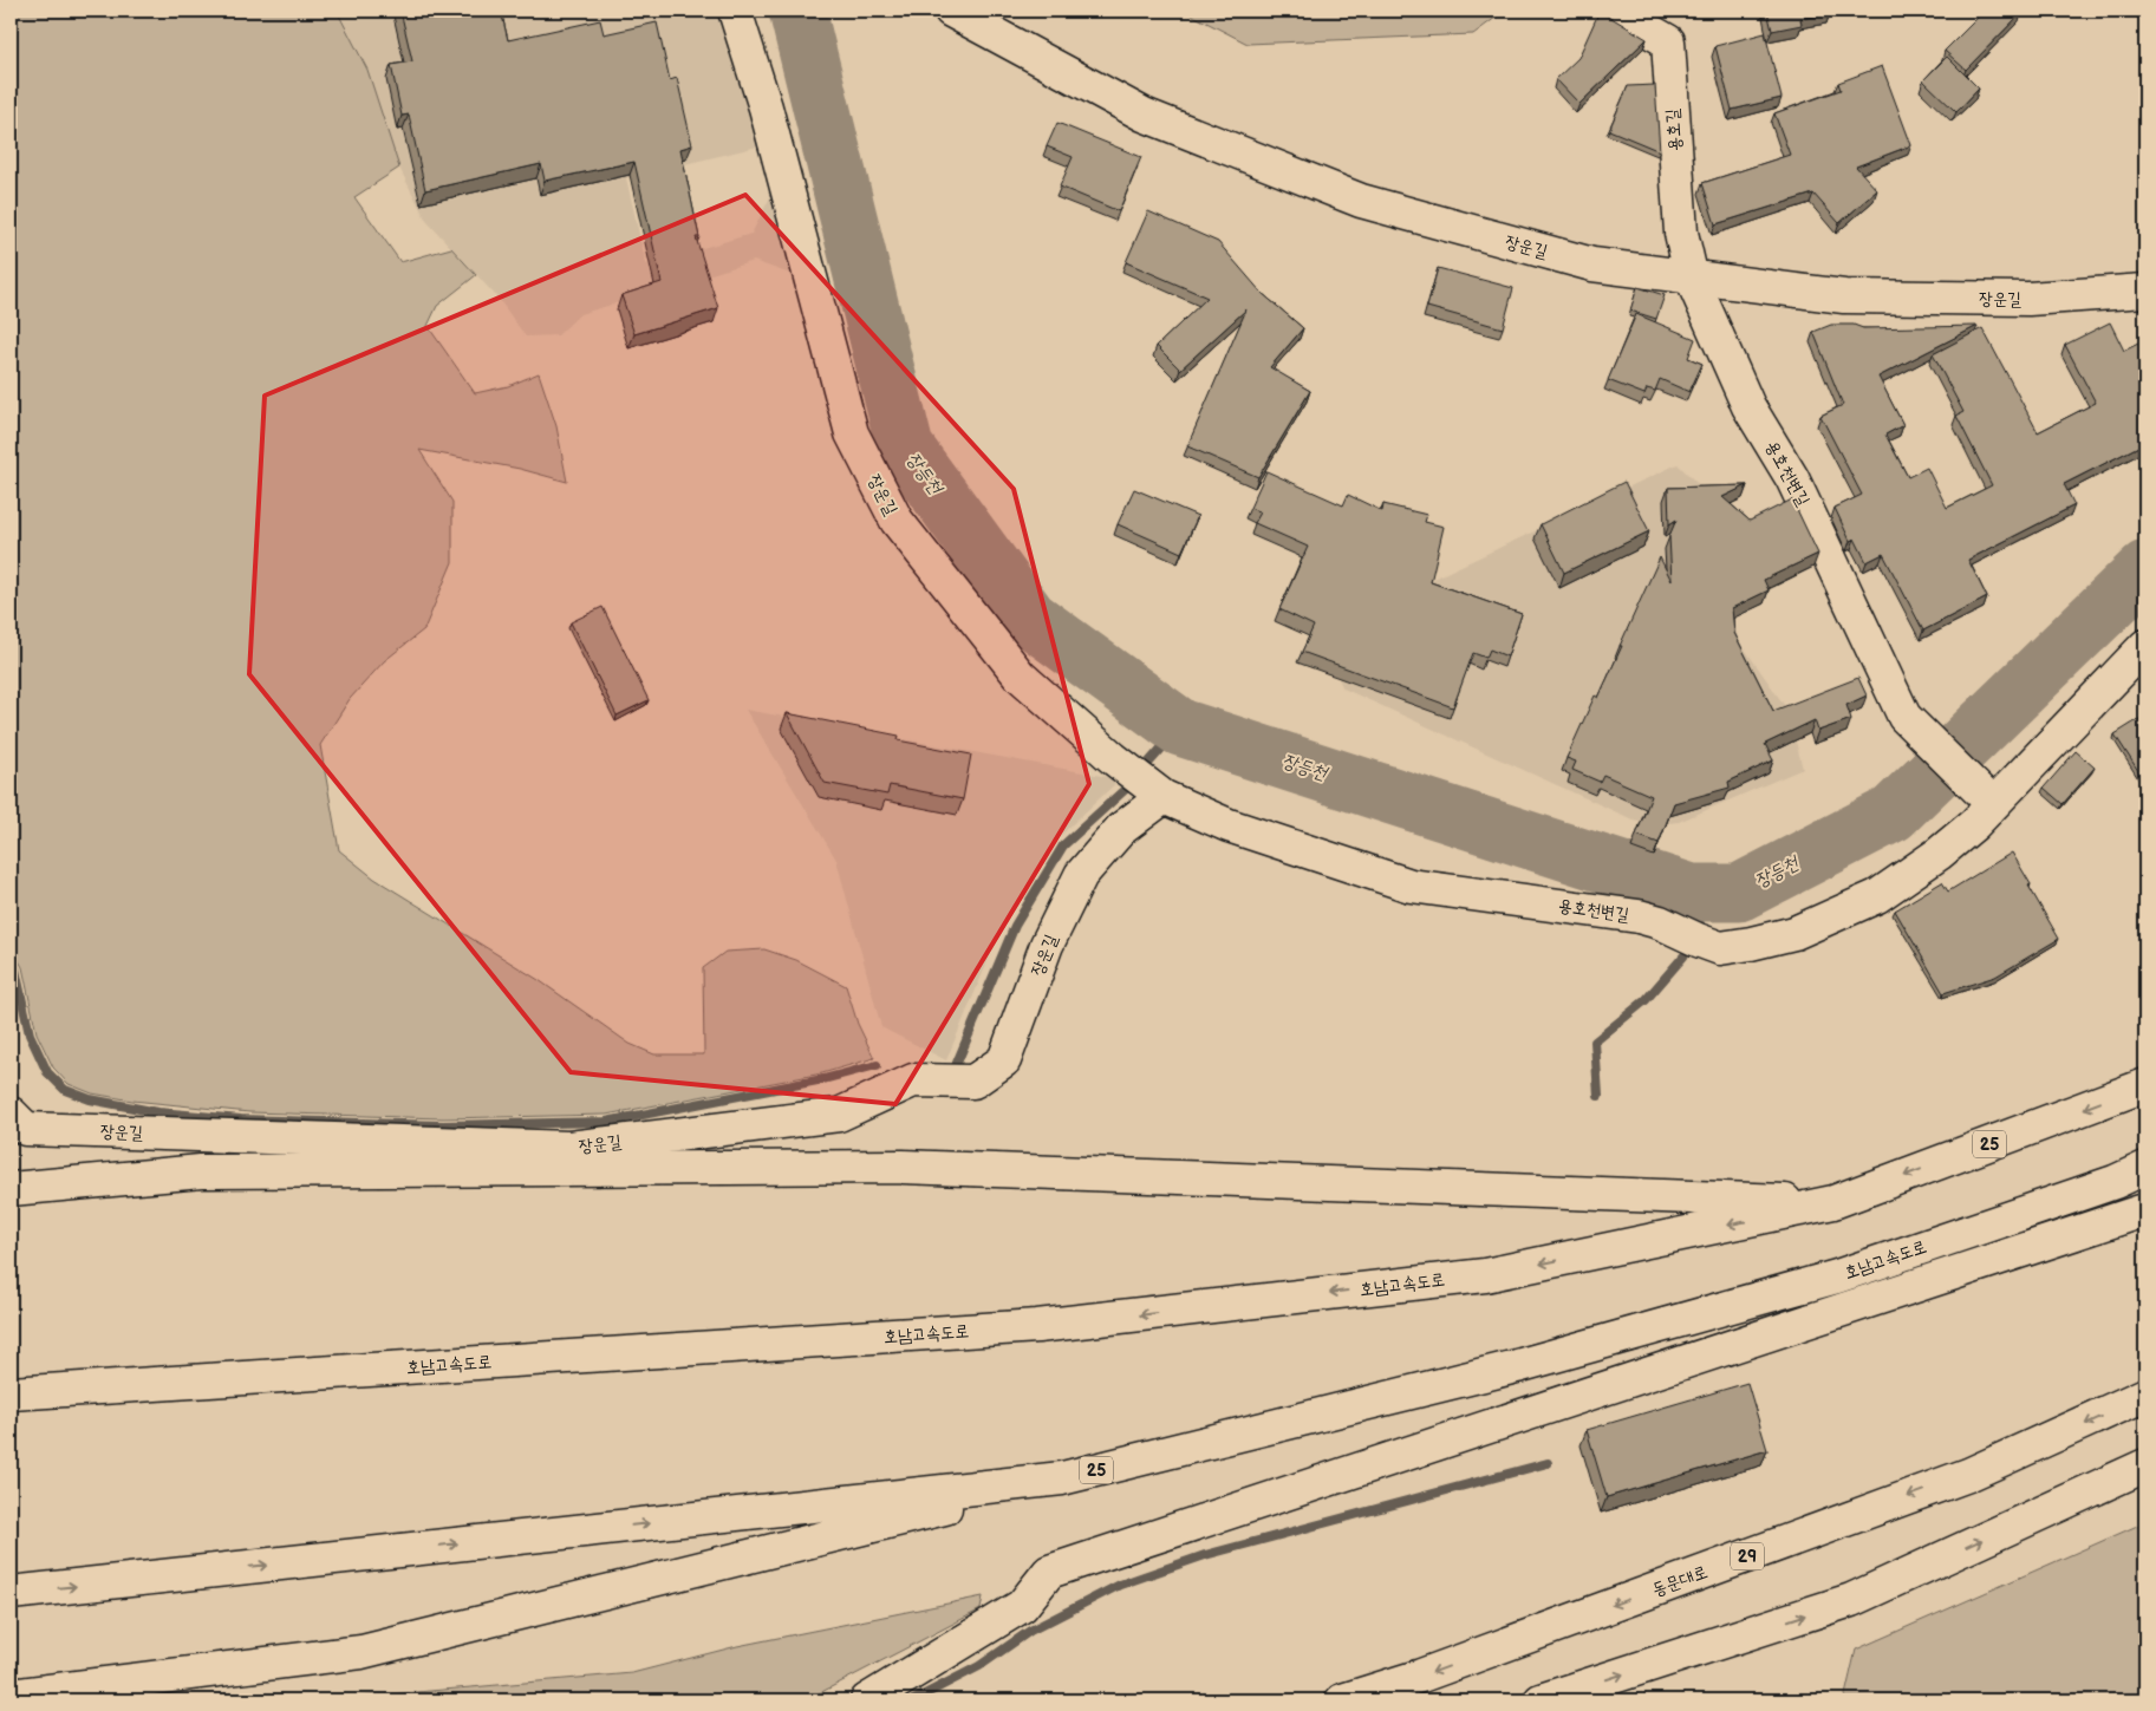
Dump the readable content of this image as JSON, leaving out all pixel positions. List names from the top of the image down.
{
  "streets": {
    "main road": [
      "용호길",
      "장운길",
      "용호천변길",
      "25",
      "호남고속도로",
      "29",
      "동문대로"
    ]
  },
  "crossings": [
    ["용호길", "장운길"],
    ["용호길", "용호천변길"],
    ["장운길", "용호천변길"]
  ],
  "water": ["장등천"]
}
